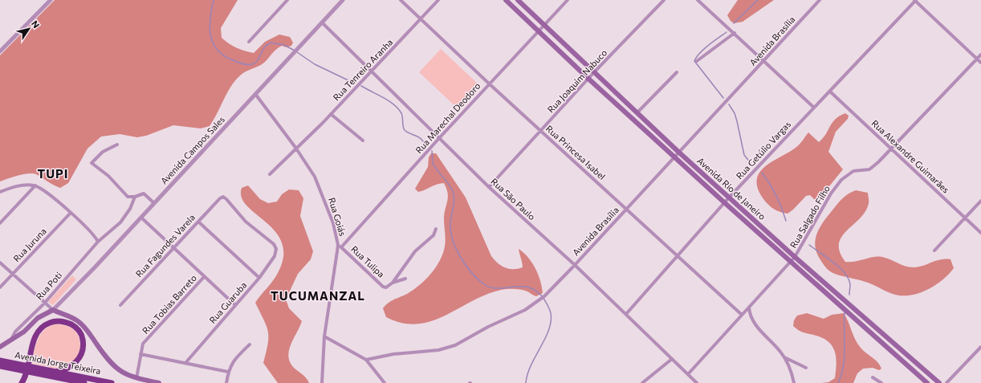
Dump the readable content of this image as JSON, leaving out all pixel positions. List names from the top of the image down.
{
  "streets": {
    "highway": ["Avenida Jorge Teixeira"],
    "main road": ["Avenida Rio de Janeiro"],
    "street": [
      "Avenida Brasília",
      "Rua Tenreiro Aranha",
      "Rua Joaquim Nabuco",
      "Rua Marechal Deodoro",
      "Avenida Campos Sales",
      "Rua Getúlio Vargas",
      "Rua Princesa Isabel",
      "Rua Alexandre Guimarães",
      "Rua São Paulo",
      "Rua Goiás",
      "Rua Salgado Filho",
      "Rua Juruna",
      "Rua Fagundes Varela",
      "Rua Tulipa",
      "Rua Poti",
      "Rua Guaruba",
      "Rua Tobias Barreto"
    ]
  },
  "crossings": [
    ["Avenida Brasília", "Rua Princesa Isabel"],
    ["Avenida Brasília", "Avenida Rio de Janeiro"],
    ["Avenida Brasília", "Rua São Paulo"],
    ["Rua Tenreiro Aranha", "Rua Princesa Isabel"],
    ["Rua Tenreiro Aranha", "Rua São Paulo"],
    ["Rua Tenreiro Aranha", "Rua Goiás"],
    ["Rua Joaquim Nabuco", "Rua Princesa Isabel"],
    ["Rua Joaquim Nabuco", "Avenida Rio de Janeiro"],
    ["Rua Joaquim Nabuco", "Rua São Paulo"],
    ["Rua Marechal Deodoro", "Rua Princesa Isabel"],
    ["Rua Marechal Deodoro", "Avenida Rio de Janeiro"],
    ["Rua Marechal Deodoro", "Rua São Paulo"],
    ["Rua Marechal Deodoro", "Rua Tulipa"],
    ["Avenida Campos Sales", "Rua São Paulo"],
    ["Avenida Campos Sales", "Rua Goiás"],
    ["Rua Getúlio Vargas", "Rua Princesa Isabel"],
    ["Rua Getúlio Vargas", "Rua Alexandre Guimarães"],
    ["Rua Getúlio Vargas", "Avenida Rio de Janeiro"],
    ["Rua Getúlio Vargas", "Rua São Paulo"],
    ["Rua Princesa Isabel", "Rua Salgado Filho"],
    ["Rua Alexandre Guimarães", "Rua Salgado Filho"],
    ["Avenida Rio de Janeiro", "Rua Salgado Filho"],
    ["Rua São Paulo", "Rua Salgado Filho"],
    ["Rua Goiás", "Rua Tulipa"],
    ["Rua Fagundes Varela", "Rua Guaruba"]
  ],
  "districts": ["TUPI", "TUCUMANZAL"],
  "north": "top right"
}
